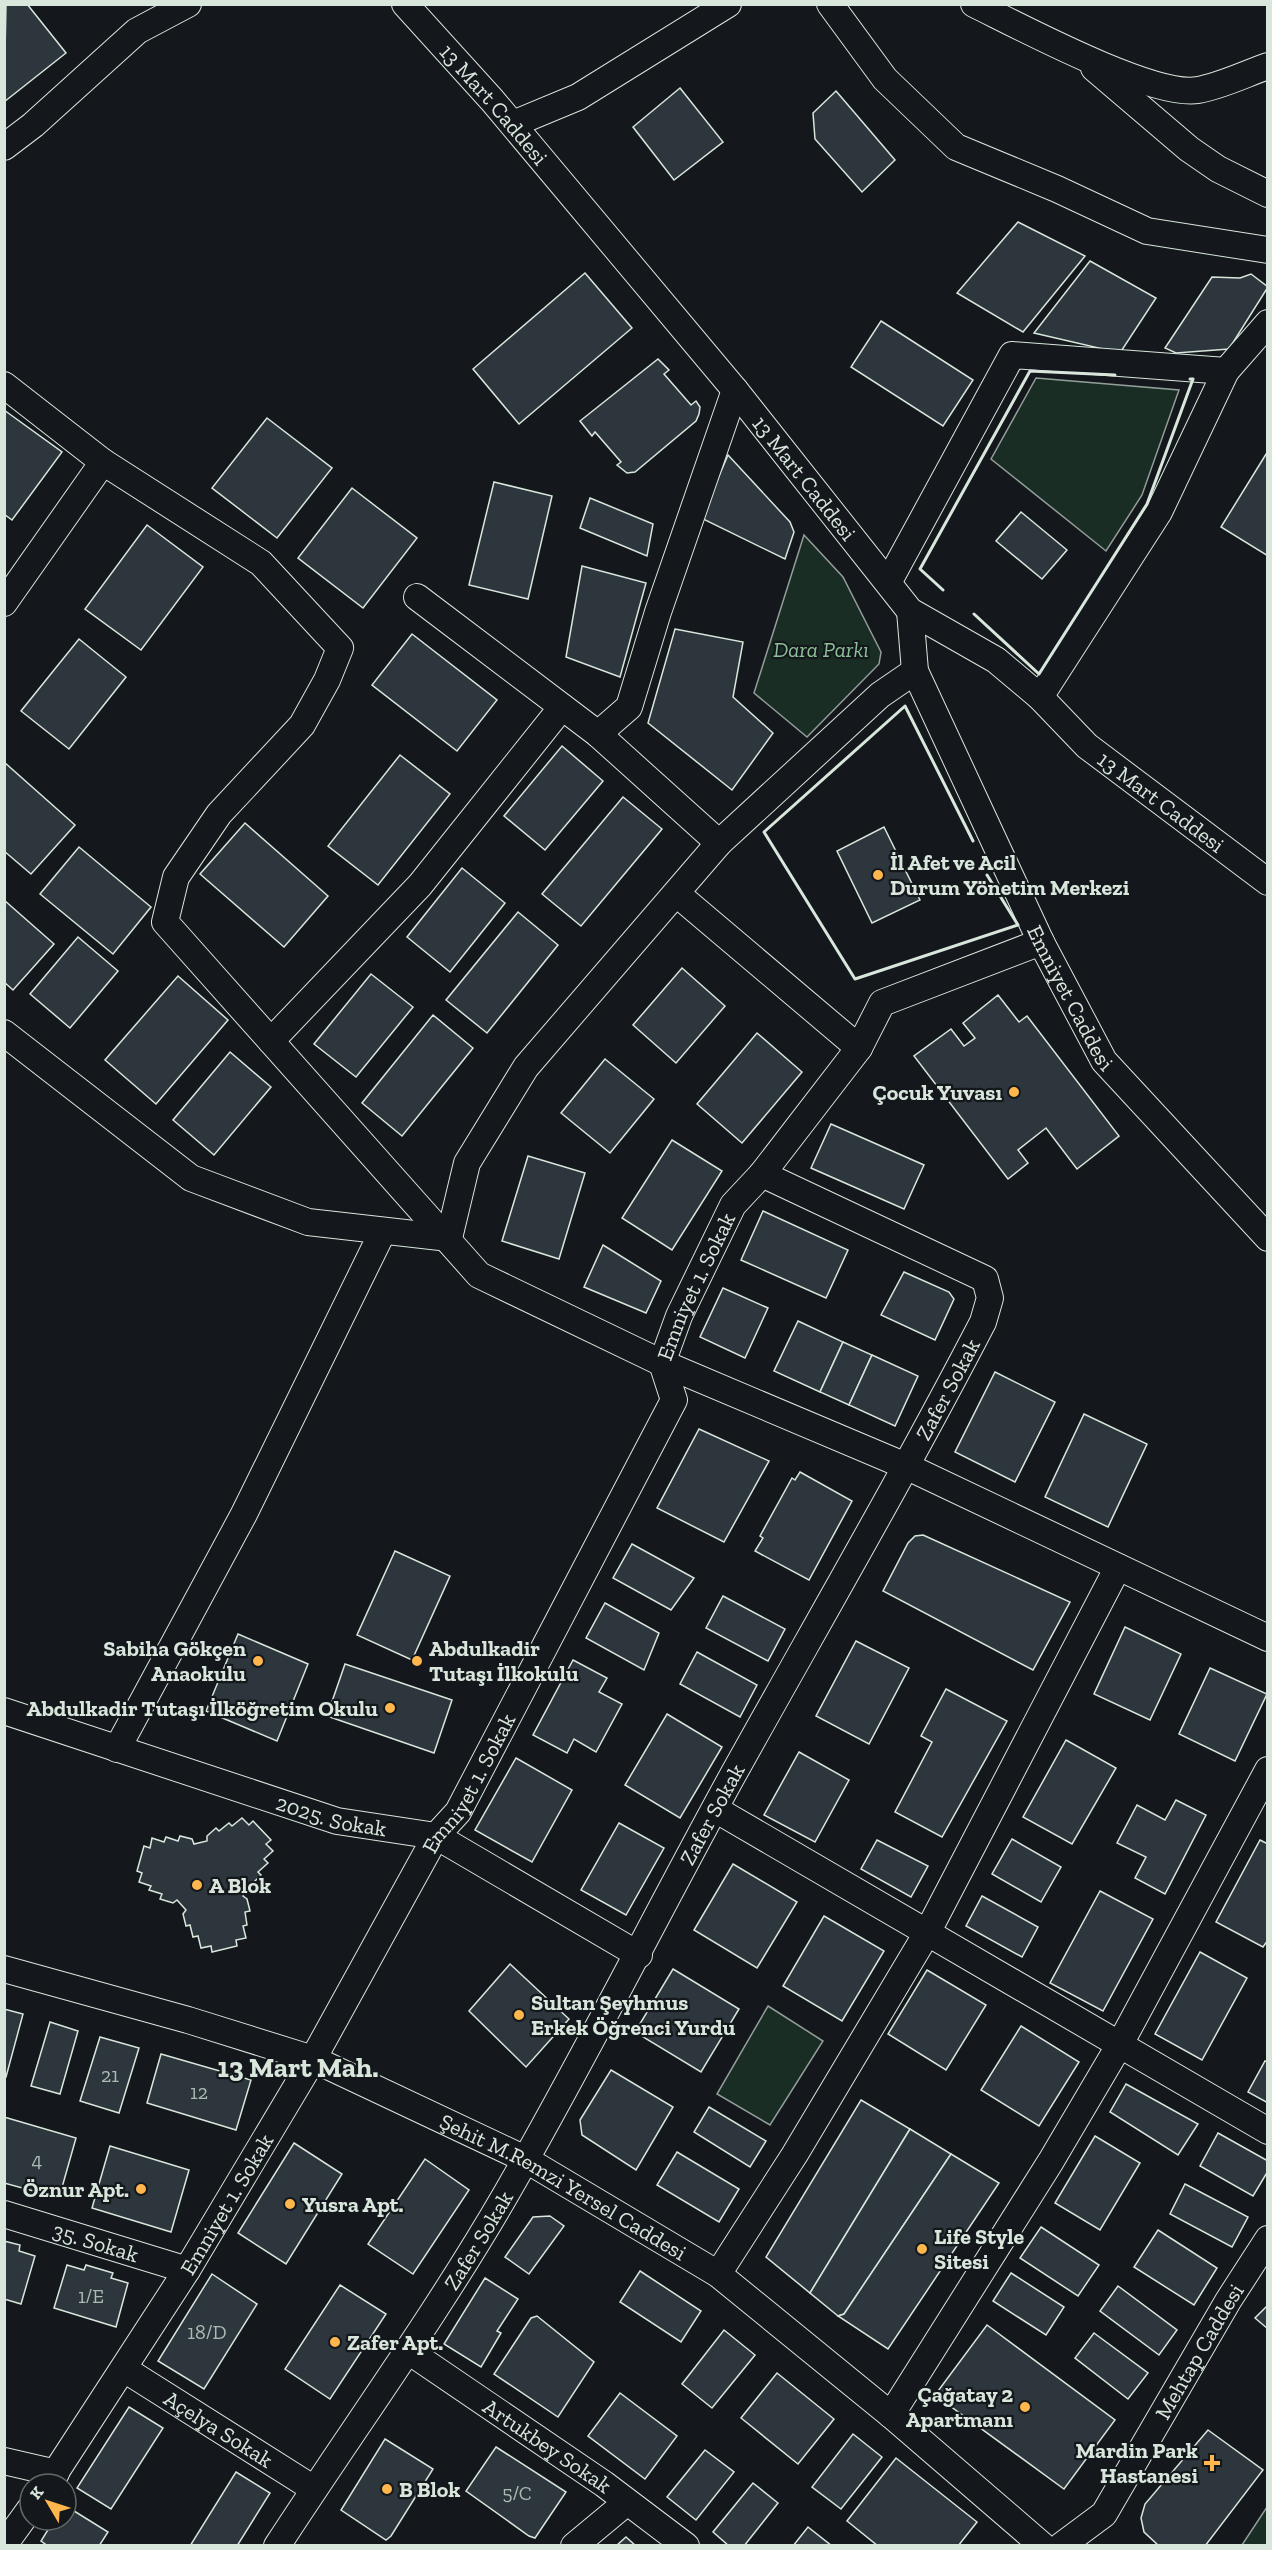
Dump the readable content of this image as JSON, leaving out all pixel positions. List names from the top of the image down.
{
  "streets": {
    "street": [
      "13 Mart Caddesi",
      "Emniyet Caddesi",
      "Emniyet 1. Sokak",
      "Zafer Sokak",
      "2025. Sokak",
      "Şehit M.Remzi Yersel Caddesi",
      "35. Sokak",
      "Mehtap Caddesi",
      "Açelya Sokak",
      "Artukbey Sokak"
    ]
  },
  "crossings": [
    ["13 Mart Caddesi", "Emniyet Caddesi"],
    ["Emniyet Caddesi", "Emniyet 1. Sokak"],
    ["Emniyet 1. Sokak", "Zafer Sokak"],
    ["Emniyet 1. Sokak", "2025. Sokak"],
    ["Emniyet 1. Sokak", "Şehit M.Remzi Yersel Caddesi"],
    ["Emniyet 1. Sokak", "35. Sokak"],
    ["Emniyet 1. Sokak", "Açelya Sokak"],
    ["Zafer Sokak", "2025. Sokak"],
    ["Zafer Sokak", "Şehit M.Remzi Yersel Caddesi"],
    ["Zafer Sokak", "Açelya Sokak"],
    ["Zafer Sokak", "Artukbey Sokak"]
  ],
  "districts": ["13 Mart Mah."],
  "parks": ["Dara Parkı"],
  "places": {
    "other": [
      "İl Afet ve Acil Durum Yönetim Merkezi",
      "Çocuk Yuvası",
      "Sabiha Gökçen Anaokulu",
      "Abdulkadir Tutaşı İlkokulu",
      "Abdulkadir Tutaşı İlköğretim Okulu",
      "A Blok",
      "Sultan Şeyhmus Erkek Öğrenci Yurdu",
      "Öznur Apt.",
      "Yusra Apt.",
      "Life Style Sitesi",
      "Zafer Apt.",
      "Çağatay 2 Apartmanı",
      "B Blok"
    ],
    "health": ["Mardin Park Hastanesi"]
  },
  "house_numbers": [
    "21",
    "12",
    "4",
    "1/E",
    "18/D",
    "5/C"
  ],
  "north": "top left"
}
